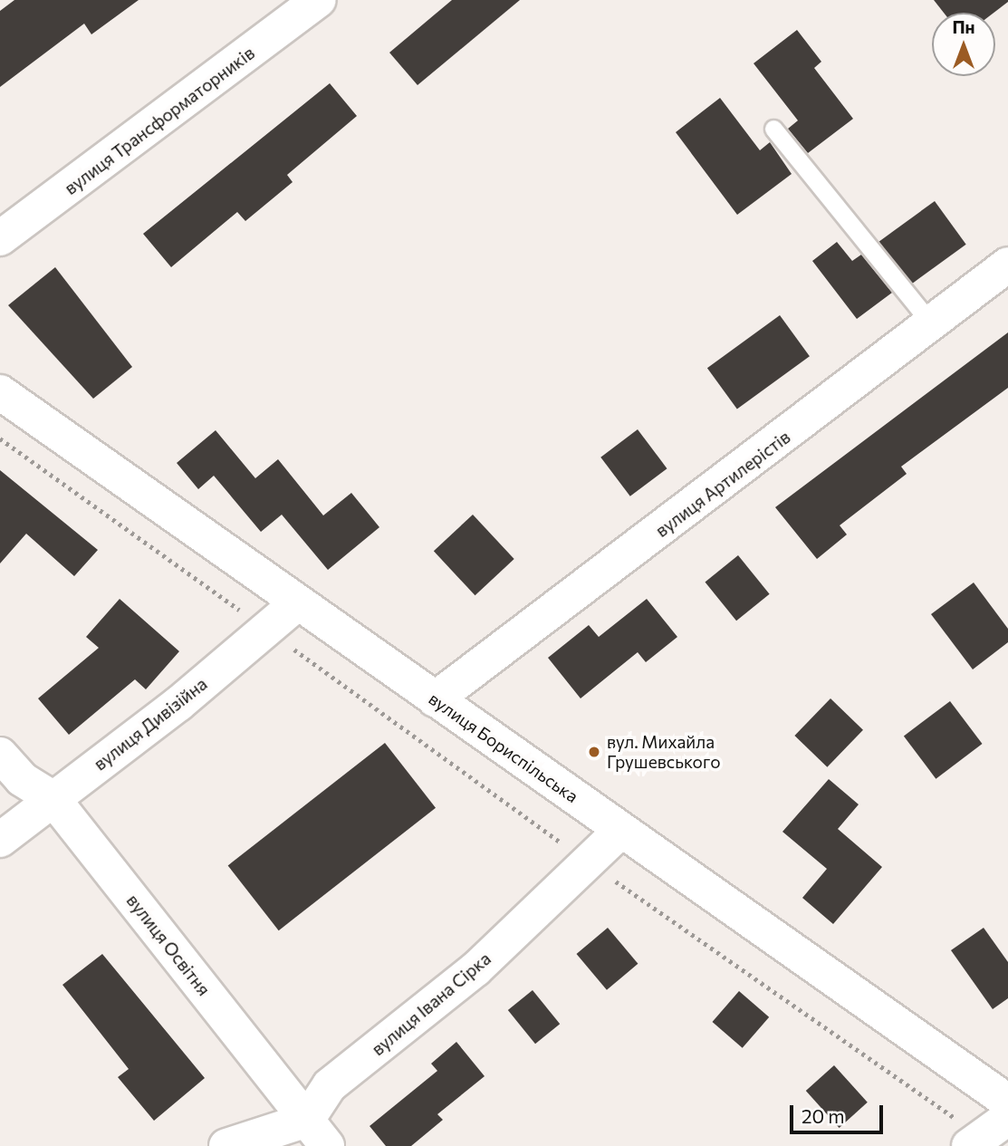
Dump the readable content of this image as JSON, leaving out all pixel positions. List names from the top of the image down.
{
  "streets": {
    "street": [
      "вулиця Трансформаторників",
      "вулиця Артилерістів",
      "вулиця Дивізійна",
      "вулиця Бориспільська",
      "вулиця Освітня",
      "вулиця Івана Сірка"
    ]
  },
  "crossings": [
    ["вулиця Артилерістів", "вулиця Бориспільська"],
    ["вулиця Дивізійна", "вулиця Бориспільська"],
    ["вулиця Дивізійна", "вулиця Освітня"],
    ["вулиця Бориспільська", "вулиця Івана Сірка"],
    ["вулиця Освітня", "вулиця Івана Сірка"]
  ],
  "places": ["вул. Михайла Грушевського"],
  "scale_bar": "20 m",
  "north": "top"
}
